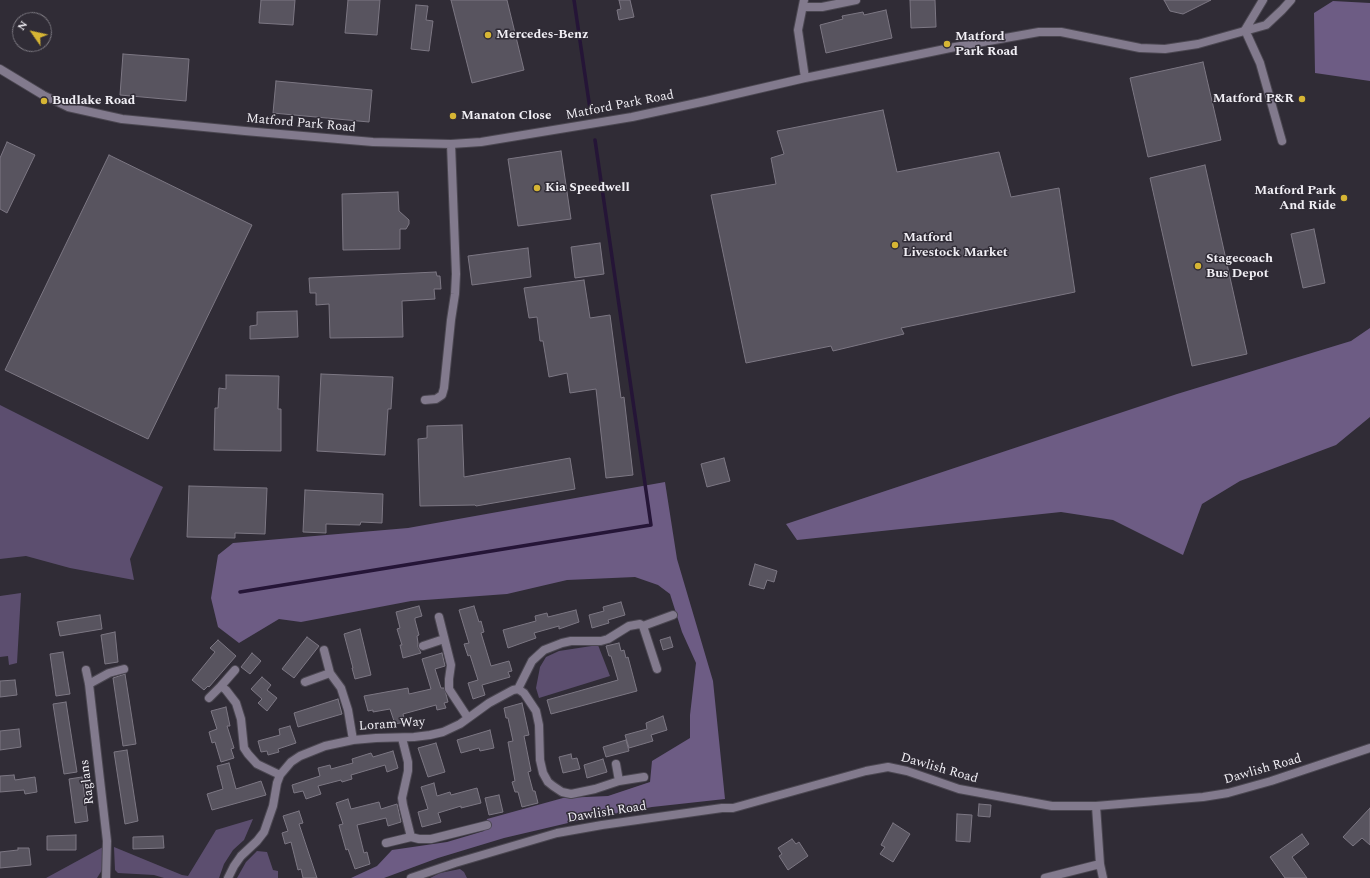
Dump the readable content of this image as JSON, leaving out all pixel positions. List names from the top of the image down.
{
  "streets": {
    "street": [
      "Matford Park Road",
      "Loram Way",
      "Dawlish Road",
      "Raglans"
    ]
  },
  "places": [
    "Mercedes-Benz",
    "Matford Park Road",
    "Matford P&R",
    "Budlake Road",
    "Manaton Close",
    "Kia Speedwell",
    "Matford Park And Ride",
    "Matford Livestock Market",
    "Stagecoach Bus Depot"
  ],
  "north": "top left"
}
